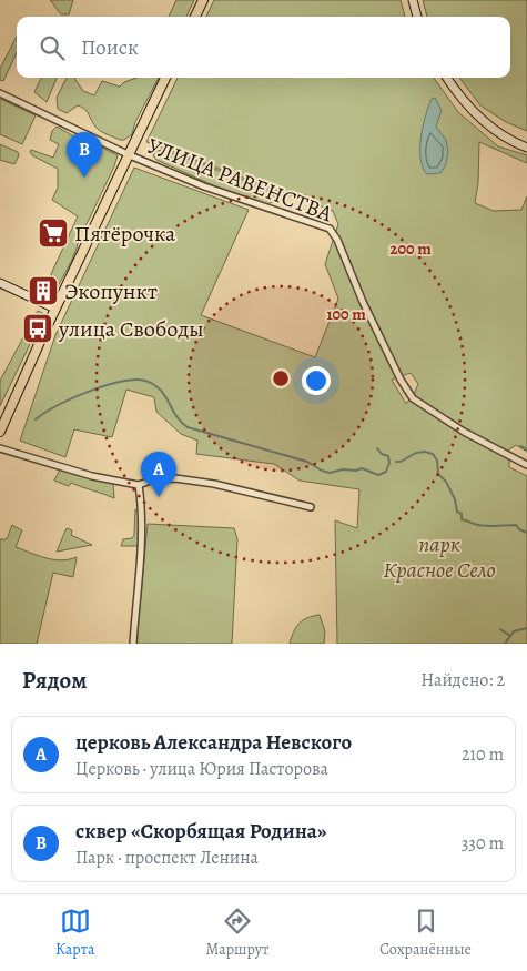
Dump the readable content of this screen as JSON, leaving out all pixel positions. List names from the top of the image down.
{
  "streets": {
    "street": ["УЛИЦА РАВЕНСТВА"]
  },
  "parks": ["парк Красное Село"],
  "places": {
    "supermarket": ["Пятёрочка"],
    "building": ["Экопункт"],
    "bus stop": ["улица Свободы"]
  },
  "page": {
    "search": "Поиск",
    "pins": ["B", "A"],
    "heading": ["Рядом", "Найдено: 2"],
    "list": [
      {
        "mark": "A",
        "name": "церковь Александра Невского",
        "note": "Церковь · улица Юрия Пасторова",
        "value": "210 m"
      },
      {
        "mark": "B",
        "name": "сквер «Скорбящая Родина»",
        "note": "Парк · проспект Ленина",
        "value": "330 m"
      }
    ],
    "nav": ["Карта", "Маршрут", "Сохранённые"]
  },
  "rings": ["200 m", "100 m"]
}
